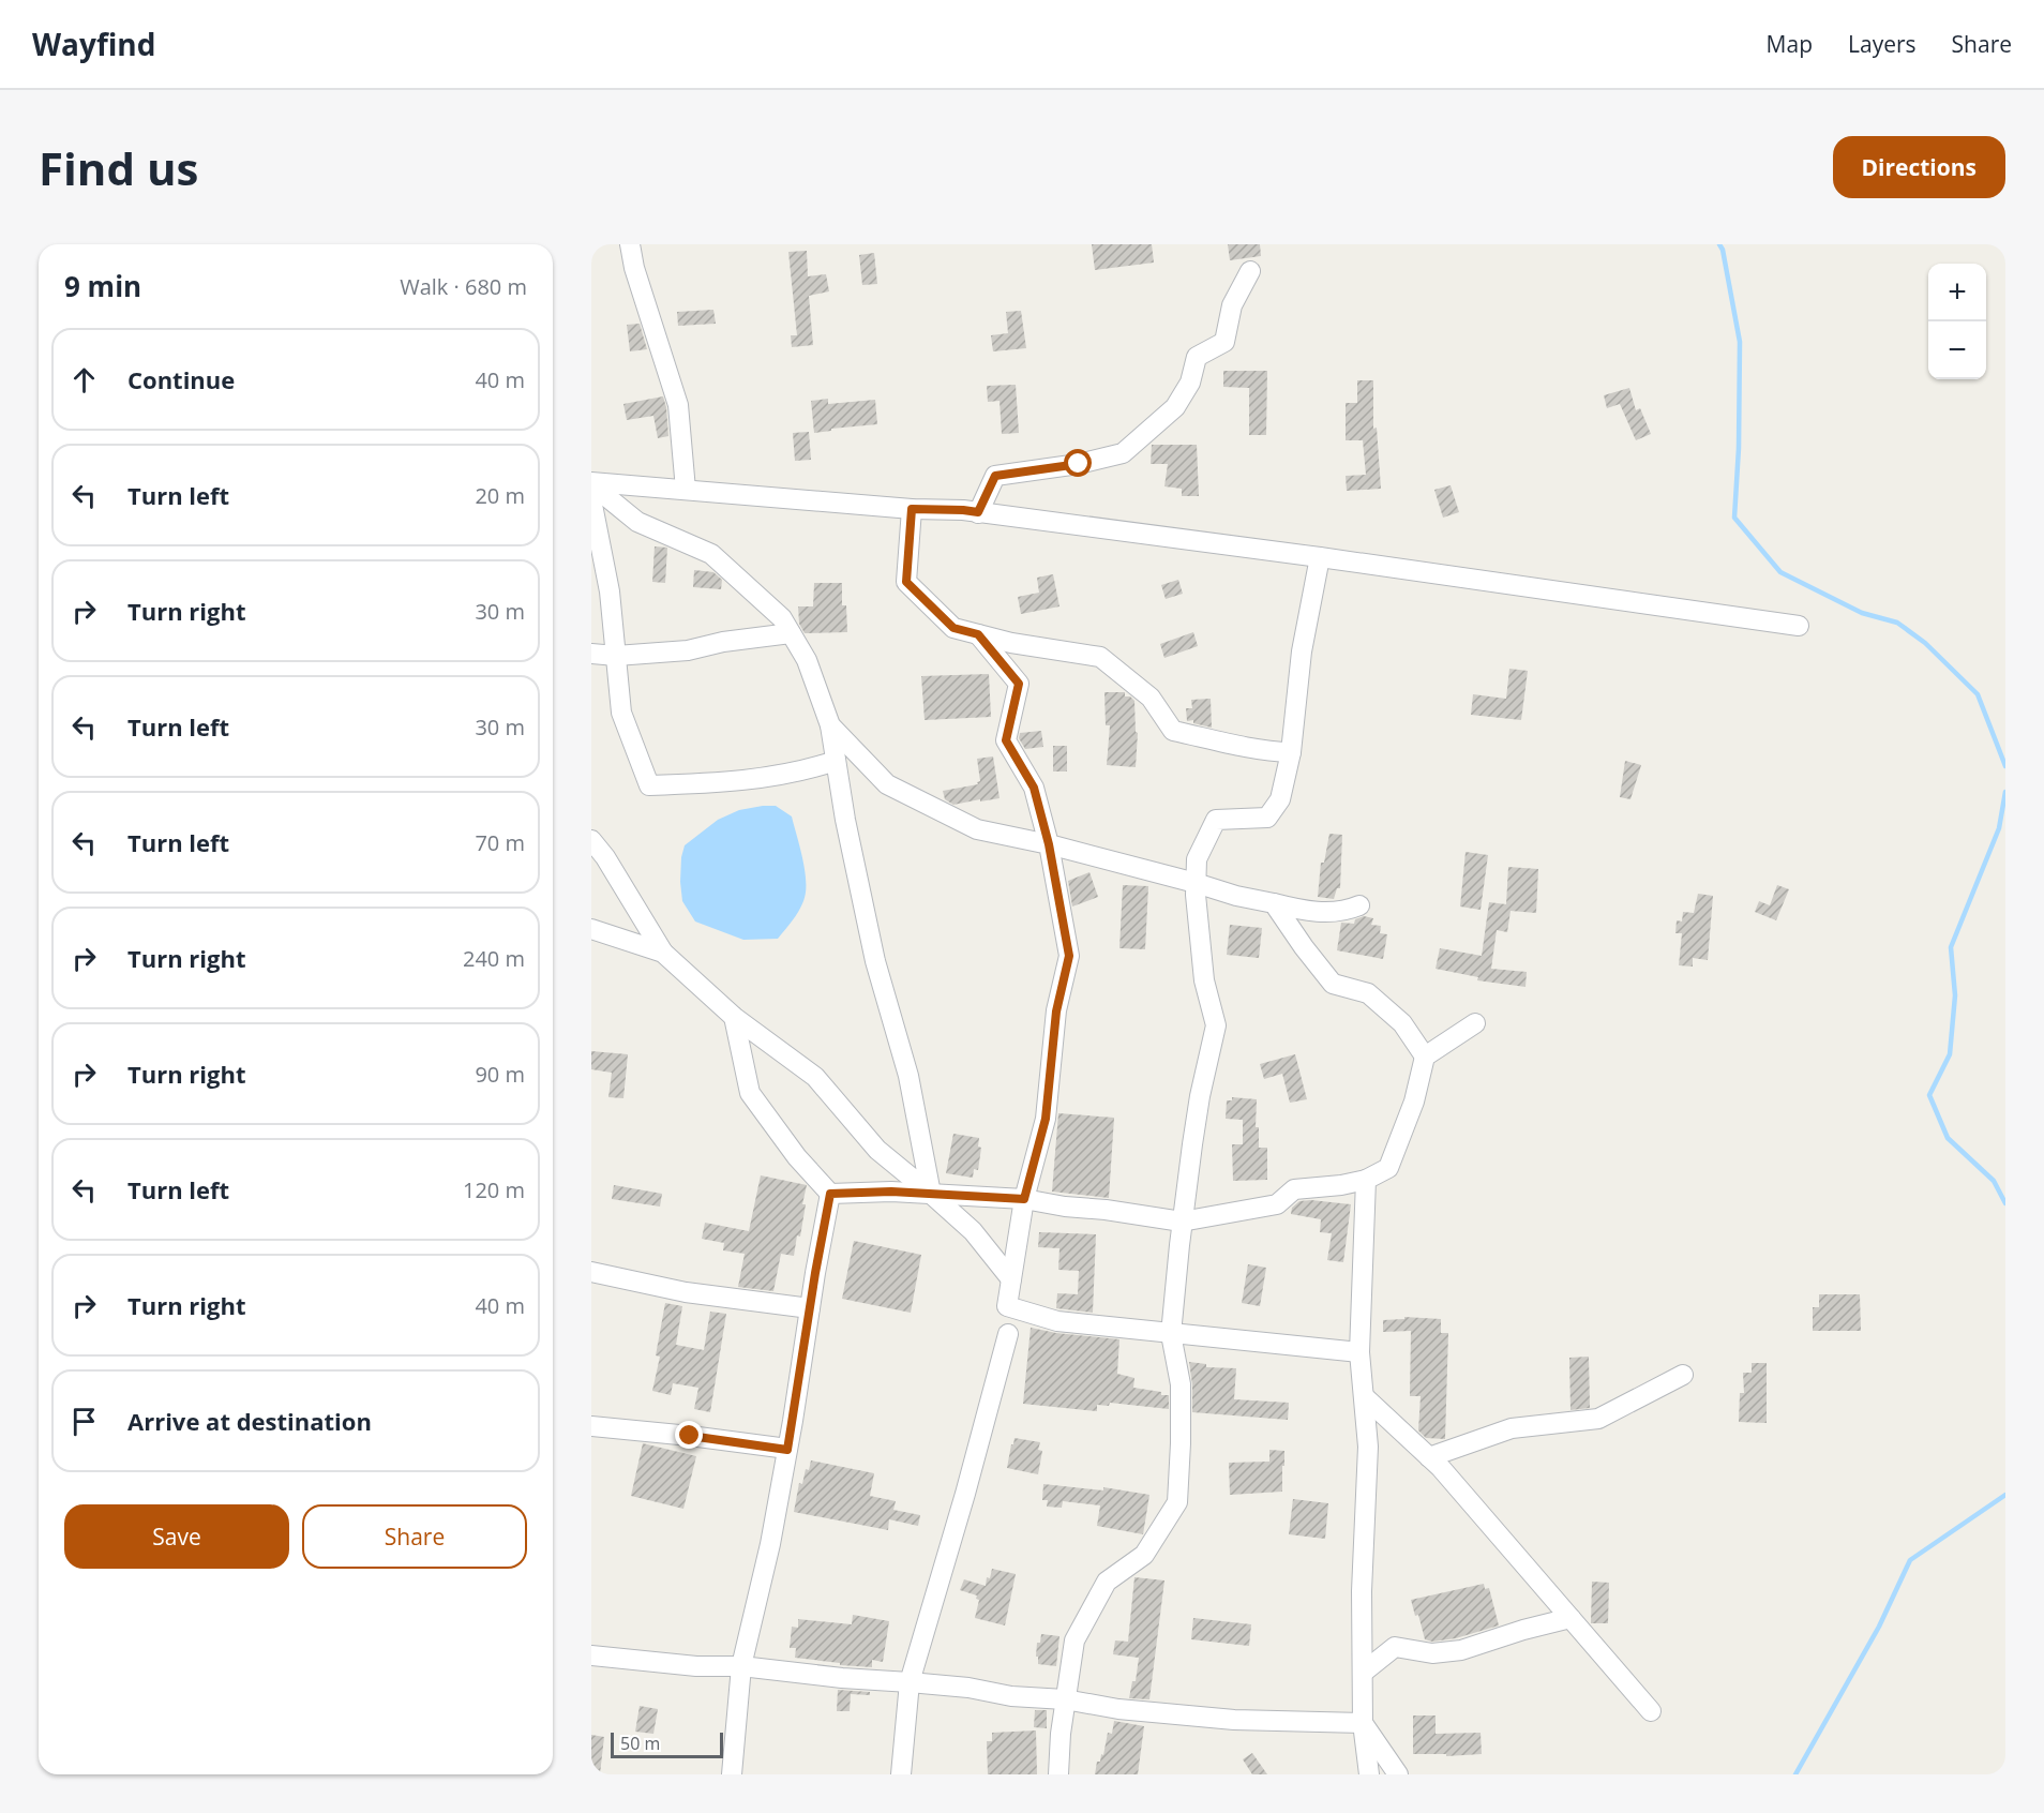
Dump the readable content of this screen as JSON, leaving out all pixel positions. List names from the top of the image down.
{
  "scale_bar": "50 m",
  "page": {
    "header": "Wayfind",
    "nav": ["Map", "Layers", "Share"],
    "buttons": [
      "Directions",
      ["Save", "Share"]
    ],
    "title": "Find us",
    "heading": ["9 min", "Walk · 680 m"],
    "map_buttons": ["+", "−"],
    "list": [
      ["Continue", "40 m"],
      ["Turn left", "20 m"],
      ["Turn right", "30 m"],
      ["Turn left", "30 m"],
      ["Turn left", "70 m"],
      ["Turn right", "240 m"],
      ["Turn right", "90 m"],
      ["Turn left", "120 m"],
      ["Turn right", "40 m"],
      "Arrive at destination"
    ],
    "scale": "50 m"
  }
}
